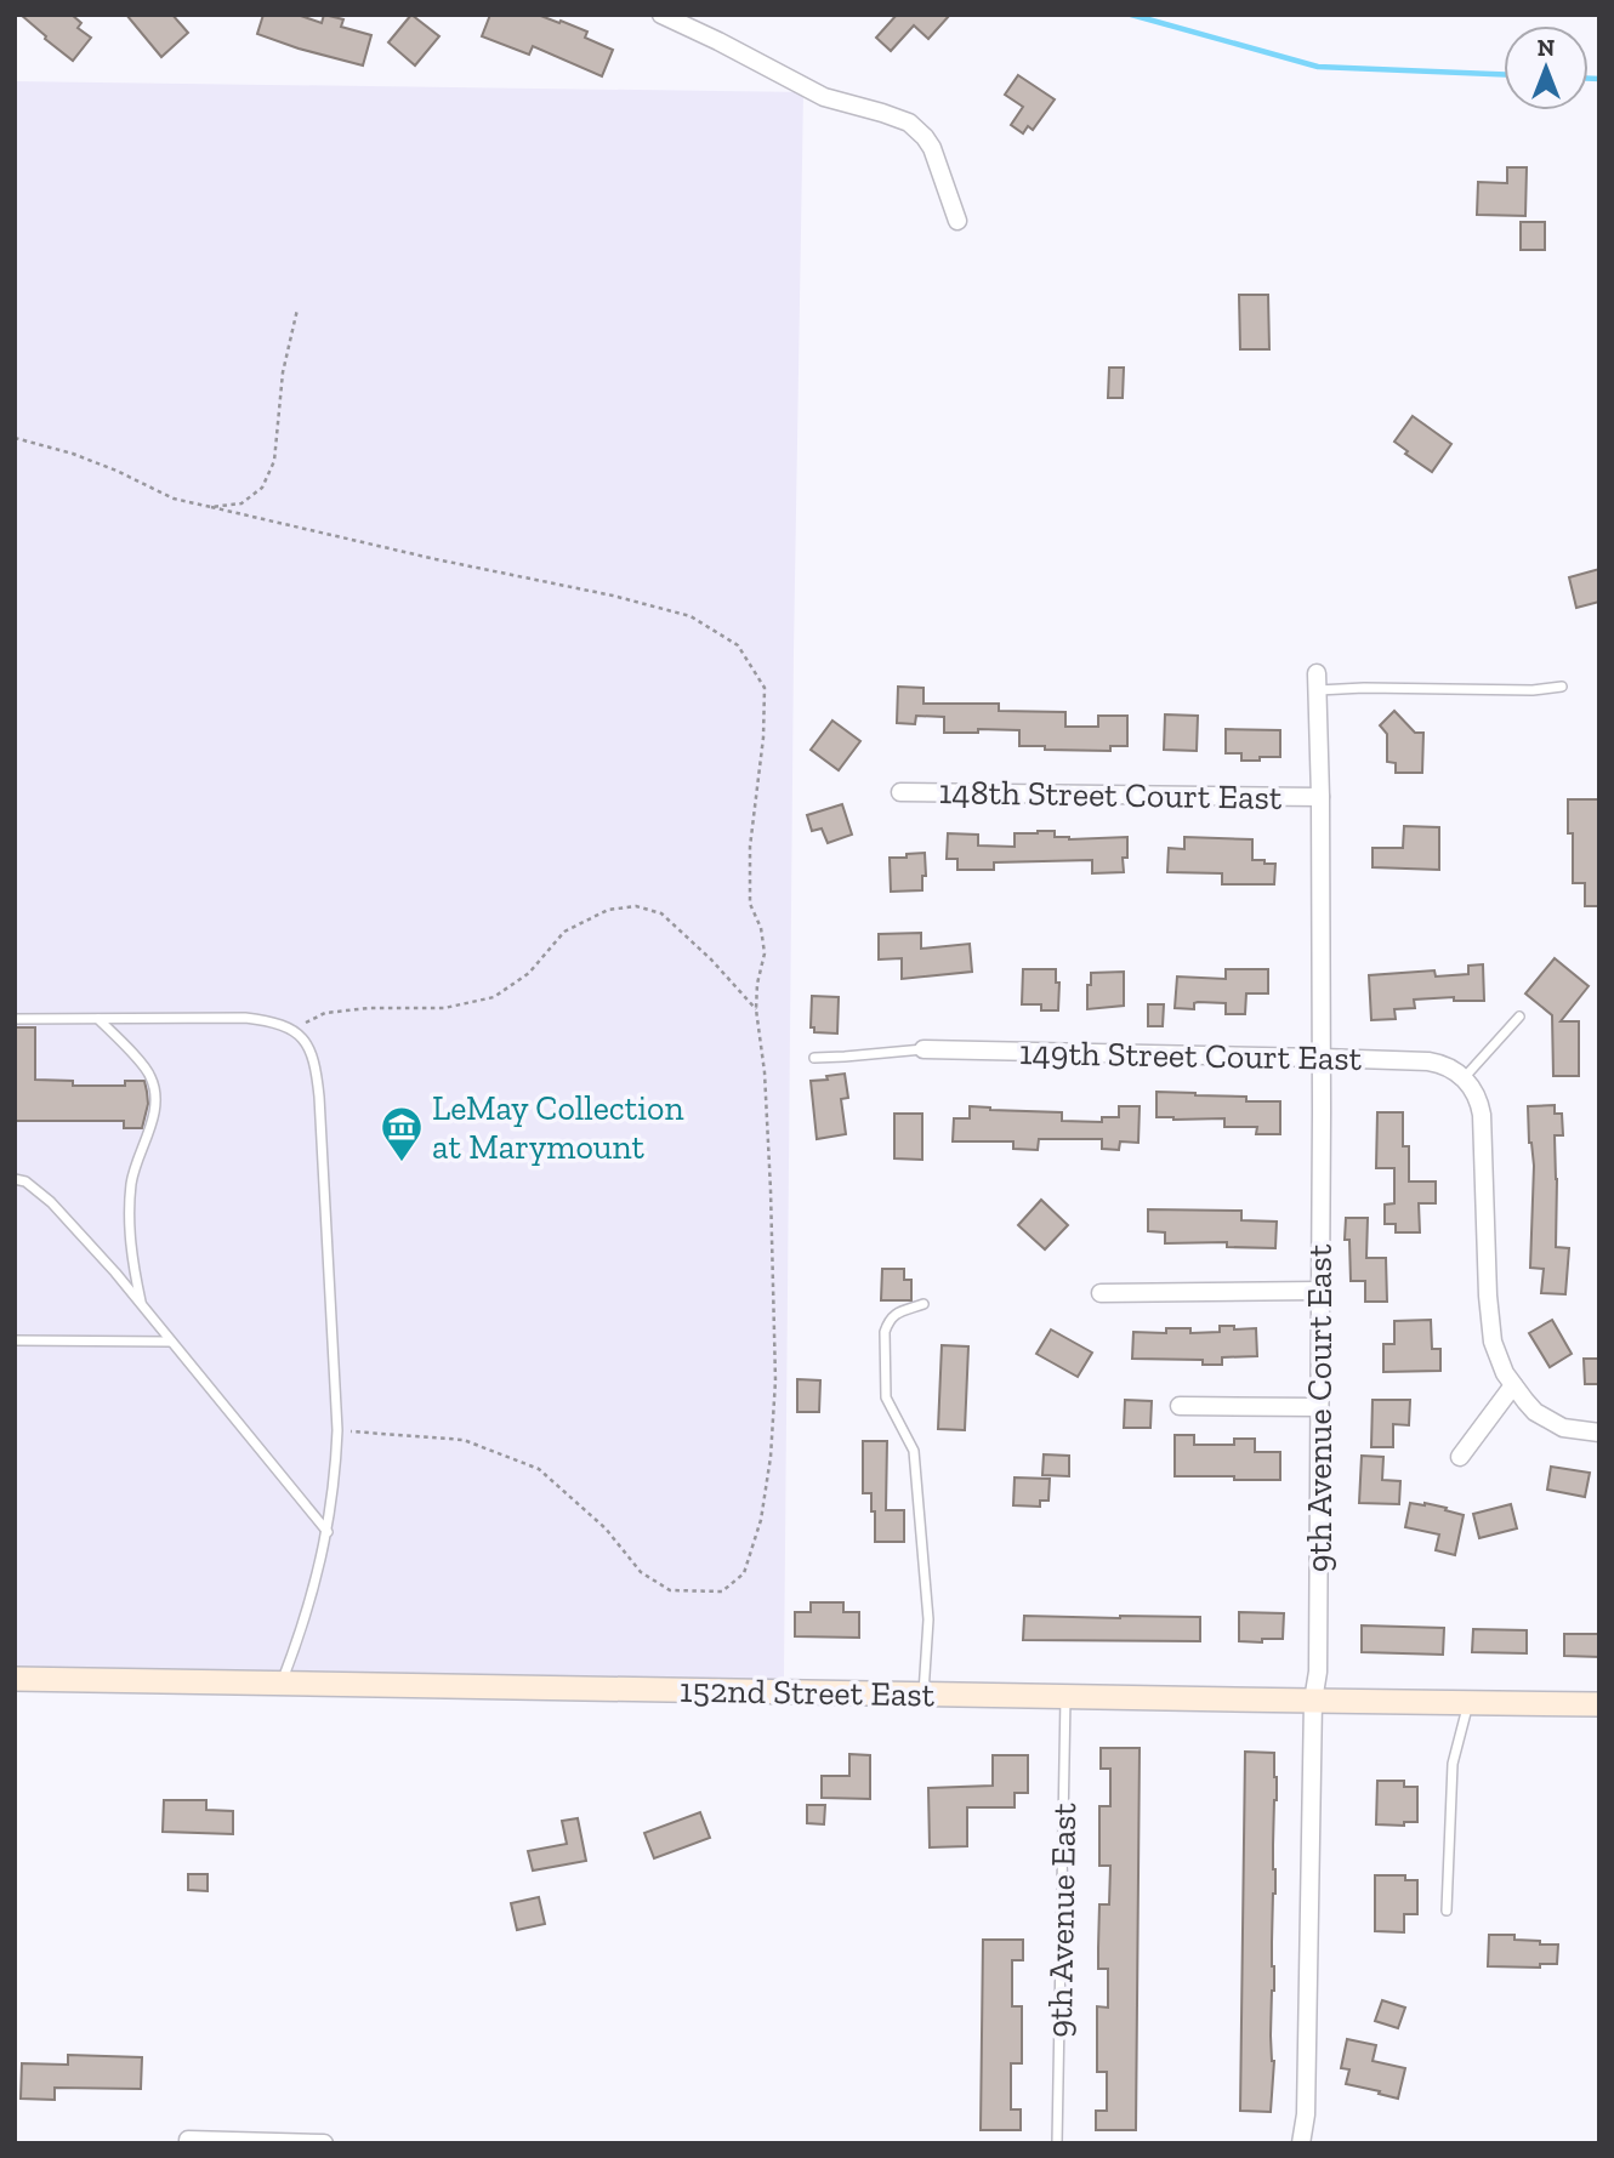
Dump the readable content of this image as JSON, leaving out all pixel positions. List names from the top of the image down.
{
  "streets": {
    "main road": ["152nd Street East"],
    "street": ["148th Street Court East", "149th Street Court East", "9th Avenue Court East"],
    "lane": ["9th Avenue East"]
  },
  "crossings": [
    ["148th Street Court East", "9th Avenue Court East"],
    ["149th Street Court East", "9th Avenue Court East"],
    ["9th Avenue Court East", "152nd Street East"],
    ["152nd Street East", "9th Avenue East"]
  ],
  "places": {
    "museum": ["LeMay Collection at Marymount"]
  },
  "north": "top"
}
